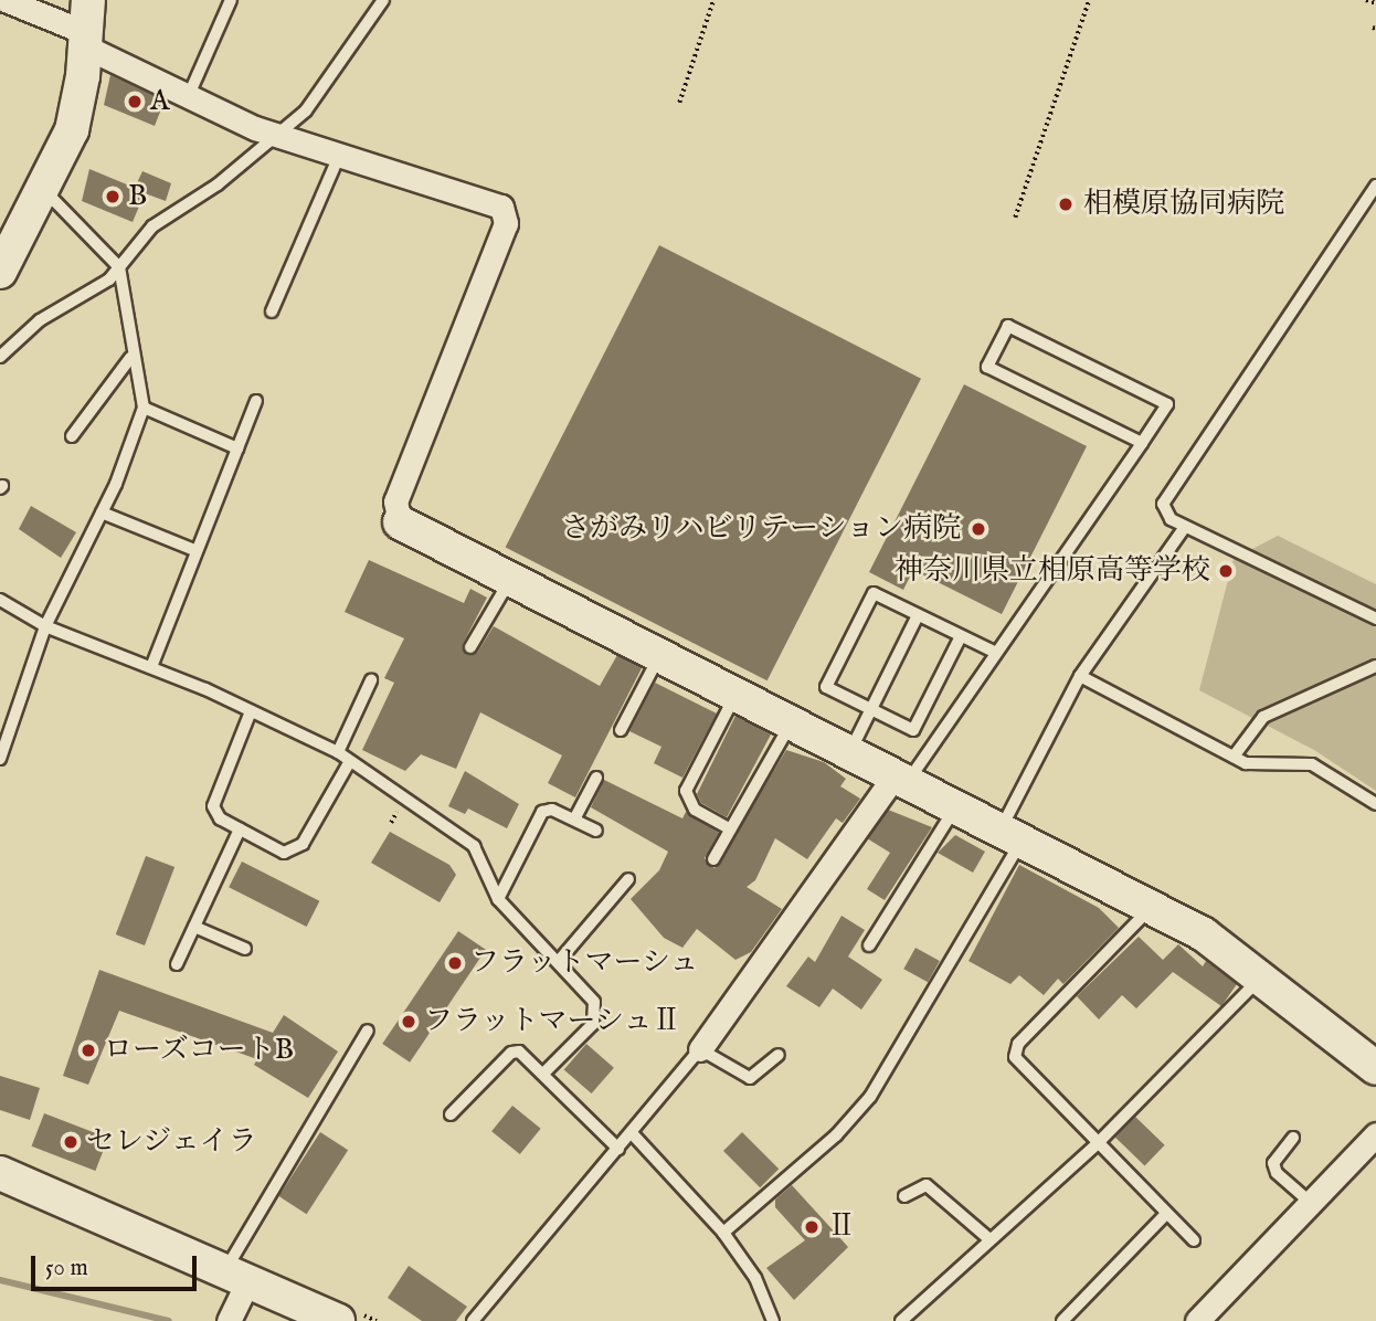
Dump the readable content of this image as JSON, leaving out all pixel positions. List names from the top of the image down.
{
  "places": [
    "A",
    "B",
    "相模原協同病院",
    "さがみリハビリテーション病院",
    "神奈川県立相原高等学校",
    "フラットマーシュ",
    "フラットマーシュⅡ",
    "ローズコートB",
    "セレジェイラ",
    "Ⅱ"
  ],
  "scale_bar": "50 m"
}
